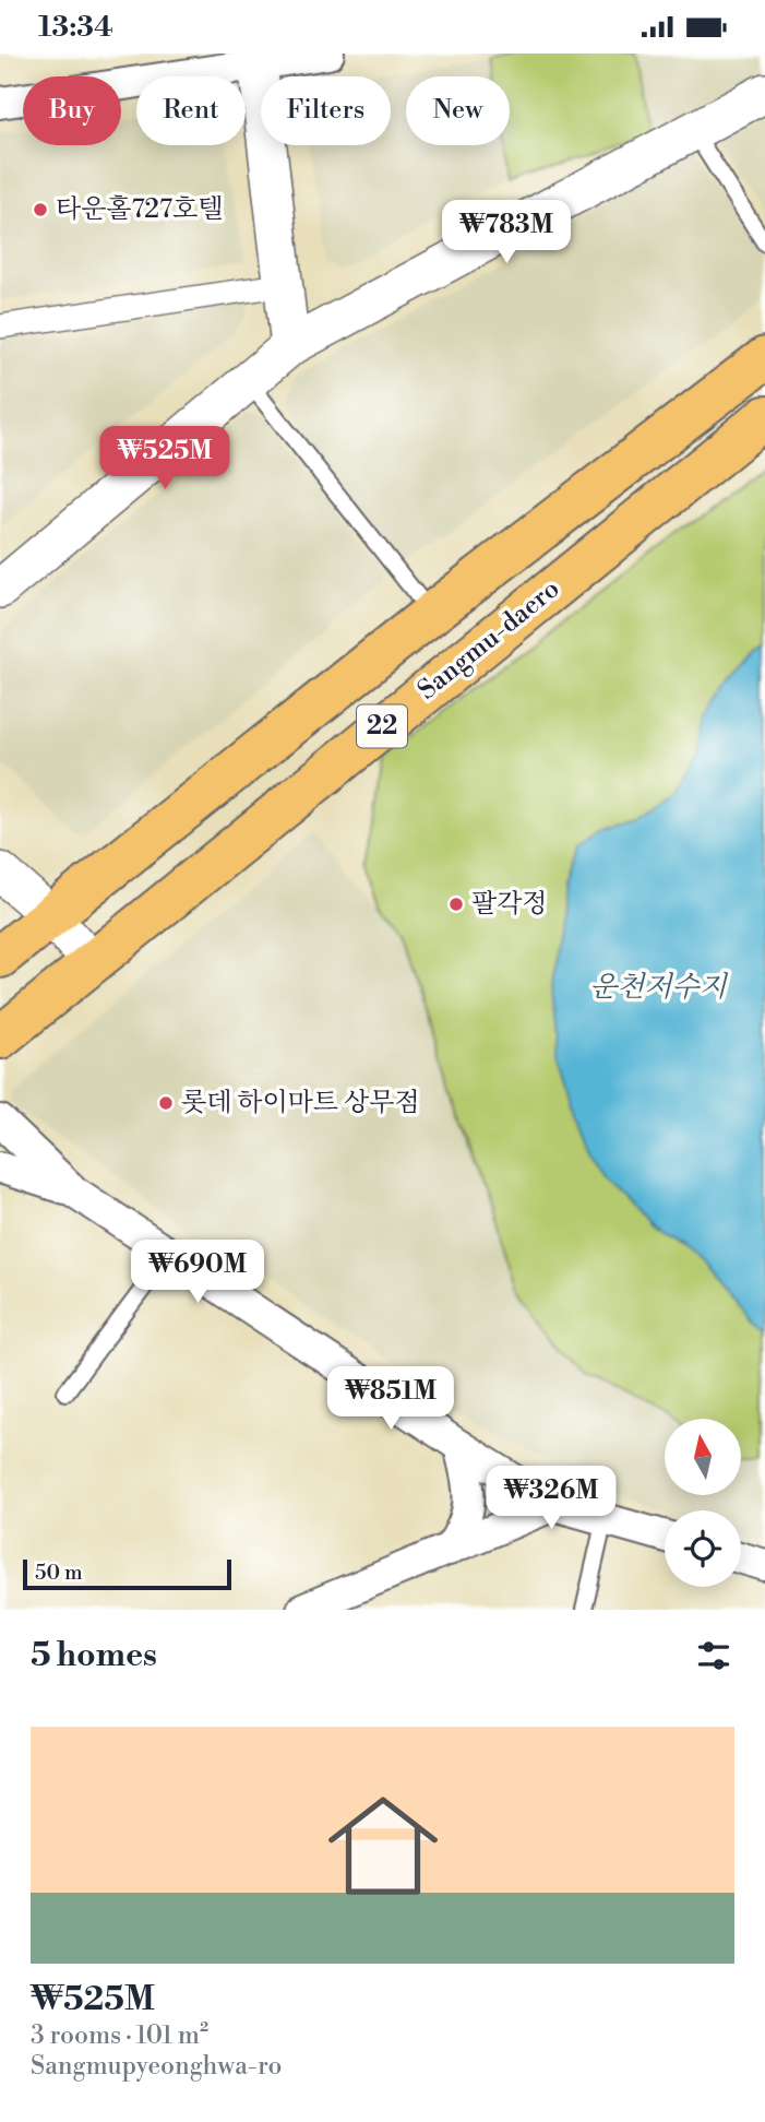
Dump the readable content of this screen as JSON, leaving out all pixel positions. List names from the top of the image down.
{
  "streets": {
    "main road": ["Sangmu-daero", "22"]
  },
  "water": ["운천저수지"],
  "places": ["타운홀727호텔", "팔각정", "롯데 하이마트 상무점"],
  "scale_bar": "50 m",
  "north": "top",
  "page": {
    "status": "13:34",
    "chip": [
      "Buy",
      "Rent",
      "Filters",
      "New"
    ],
    "price": [
      "₩783M",
      "₩525M",
      "₩690M",
      "₩851M",
      "₩326M"
    ],
    "scale": "50 m",
    "heading": "5 homes",
    "list": [
      {
        "name": "₩525M",
        "note": "3 rooms · 101 m² · Sangmupyeonghwa-ro"
      }
    ]
  }
}
